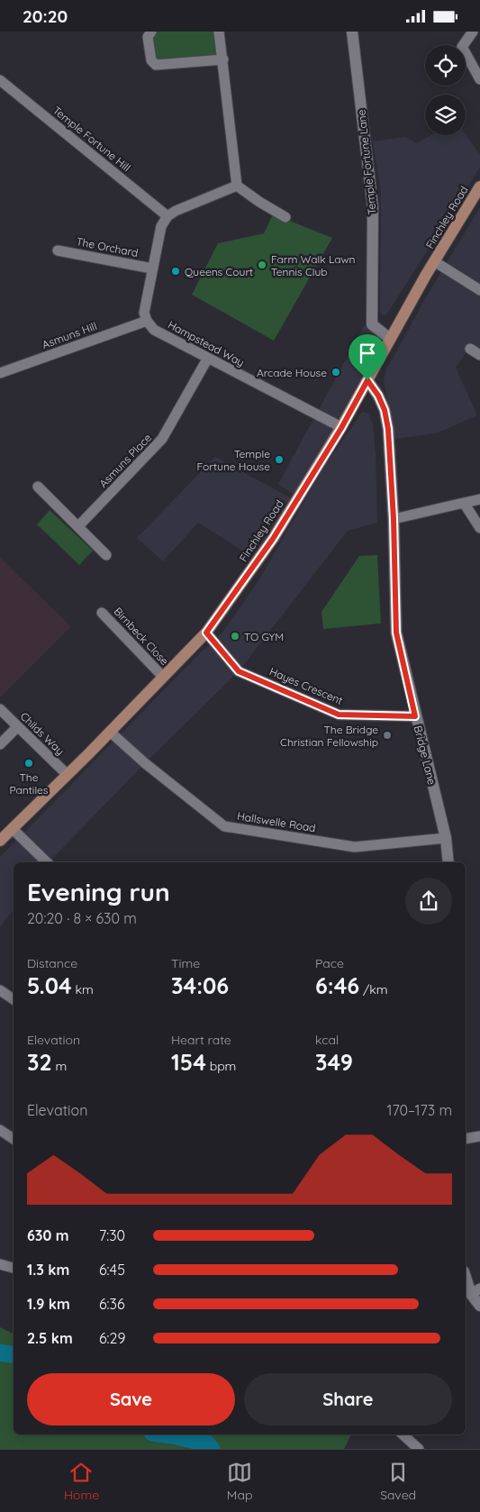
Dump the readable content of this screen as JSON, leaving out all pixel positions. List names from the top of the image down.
{
  "streets": {
    "main road": ["Finchley Road"],
    "street": [
      "Temple Fortune Hill",
      "Temple Fortune Lane",
      "The Orchard",
      "Asmuns Hill",
      "Hampstead Way",
      "Asmuns Place",
      "Birnbeck Close",
      "Hayes Crescent",
      "Childs Way",
      "Bridge Lane",
      "Hallswelle Road"
    ]
  },
  "crossings": [
    ["Temple Fortune Lane", "Finchley Road"],
    ["Finchley Road", "Hampstead Way"],
    ["Finchley Road", "Birnbeck Close"],
    ["Finchley Road", "Hayes Crescent"],
    ["Finchley Road", "Childs Way"],
    ["Finchley Road", "Bridge Lane"],
    ["Finchley Road", "Hallswelle Road"],
    ["Asmuns Hill", "Hampstead Way"],
    ["Hampstead Way", "Asmuns Place"],
    ["Hayes Crescent", "Bridge Lane"],
    ["Bridge Lane", "Hallswelle Road"]
  ],
  "places": [
    "Farm Walk Lawn Tennis Club",
    "Queens Court",
    "Arcade House",
    "Temple Fortune House",
    "TO GYM",
    "The Bridge Christian Fellowship",
    "The Pantiles"
  ],
  "page": {
    "status": "20:20",
    "heading": ["Evening run", "20:20 · 8 × 630 m"],
    "stats": [
      ["Distance", "5.04 km"],
      ["Time", "34:06"],
      ["Pace", "6:46 /km"],
      ["Elevation", "32 m"],
      ["Heart rate", "154 bpm"],
      ["kcal", "349"]
    ],
    "chart": ["Elevation", "170–173 m"],
    "list": [
      {
        "name": "630 m",
        "note": "7:30"
      },
      {
        "name": "1.3 km",
        "note": "6:45"
      },
      {
        "name": "1.9 km",
        "note": "6:36"
      },
      {
        "name": "2.5 km",
        "note": "6:29"
      }
    ],
    "buttons": ["Save", "Share"],
    "tabs": ["Home", "Map", "Saved"]
  }
}
